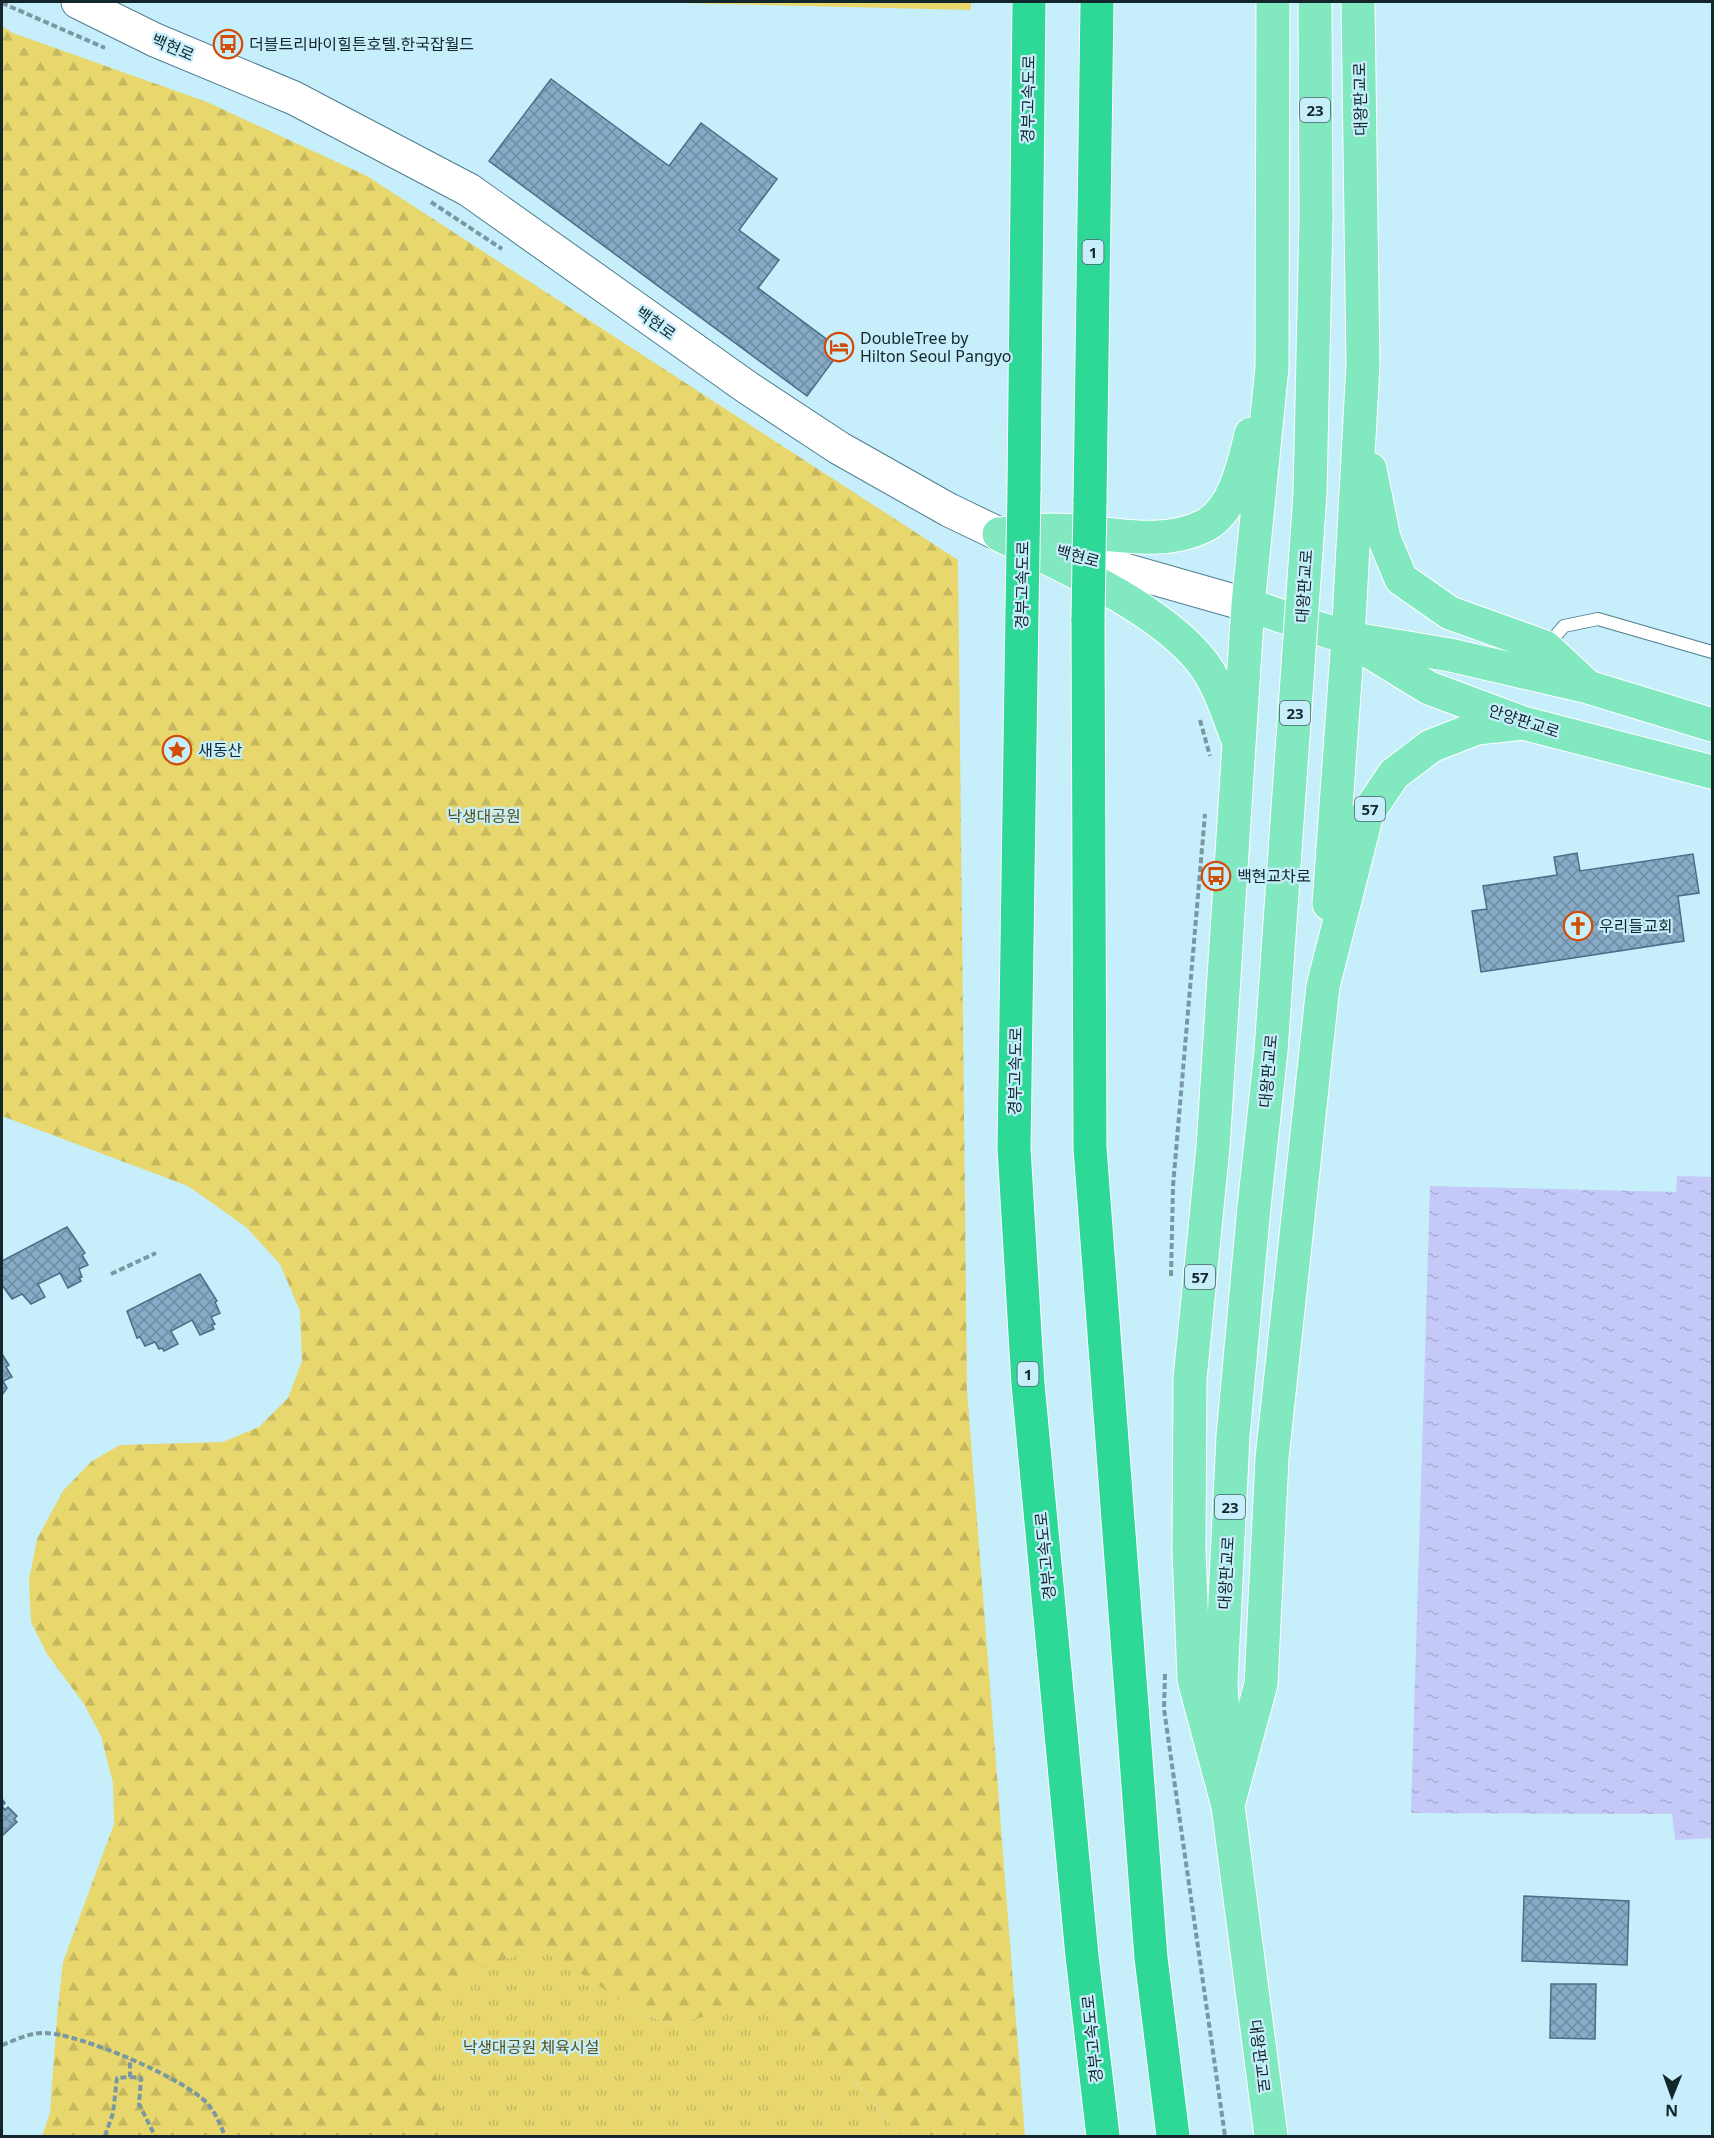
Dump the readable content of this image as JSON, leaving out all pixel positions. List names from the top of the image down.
{
  "streets": {
    "highway": ["경부고속도로", "1"],
    "main road": [
      "백현로",
      "대왕판교로",
      "23",
      "안양판교로",
      "57"
    ]
  },
  "crossings": [
    ["백현로", "안양판교로"],
    ["백현로", "57"],
    ["대왕판교로", "안양판교로"],
    ["대왕판교로", "57"],
    ["안양판교로", "57"]
  ],
  "parks": ["낙생대공원", "낙생대공원 체육시설"],
  "places": {
    "bus stop": ["더블트리바이힐튼호텔.한국잡월드", "백현교차로"],
    "hotel": ["DoubleTree by Hilton Seoul Pangyo"],
    "place": ["새동산"],
    "church": ["우리들교회"]
  },
  "north": "bottom"
}
